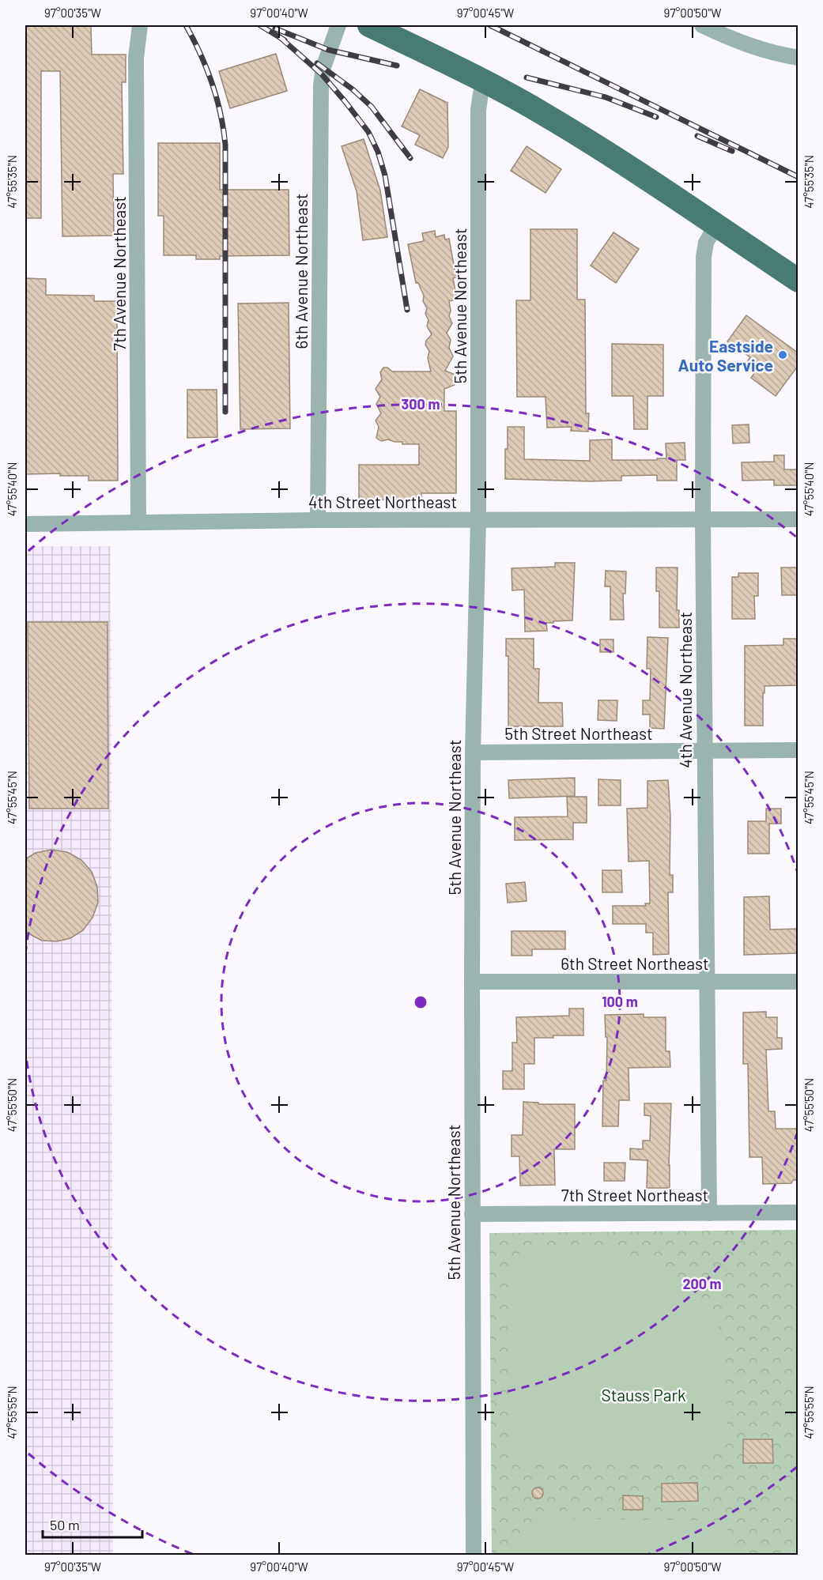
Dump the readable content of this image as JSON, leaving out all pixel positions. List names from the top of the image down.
{
  "streets": {
    "street": [
      "6th Avenue Northeast",
      "7th Avenue Northeast",
      "5th Avenue Northeast",
      "4th Street Northeast",
      "4th Avenue Northeast",
      "5th Street Northeast",
      "6th Street Northeast",
      "7th Street Northeast"
    ]
  },
  "crossings": [
    ["6th Avenue Northeast", "4th Street Northeast"],
    ["7th Avenue Northeast", "4th Street Northeast"],
    ["5th Avenue Northeast", "4th Street Northeast"],
    ["5th Avenue Northeast", "5th Street Northeast"],
    ["5th Avenue Northeast", "6th Street Northeast"],
    ["5th Avenue Northeast", "7th Street Northeast"],
    ["4th Street Northeast", "4th Avenue Northeast"],
    ["4th Avenue Northeast", "5th Street Northeast"],
    ["4th Avenue Northeast", "6th Street Northeast"],
    ["4th Avenue Northeast", "7th Street Northeast"]
  ],
  "parks": ["Stauss Park"],
  "places": ["Eastside Auto Service"],
  "scale_bar": "50 m",
  "coordinates": [
    "97°00'35\"W",
    "97°00'40\"W",
    "97°00'45\"W",
    "97°00'50\"W",
    "47°55'35\"N",
    "47°55'40\"N",
    "47°55'45\"N",
    "47°55'50\"N",
    "47°55'55\"N"
  ],
  "rings": ["300 m", "100 m", "200 m"]
}
